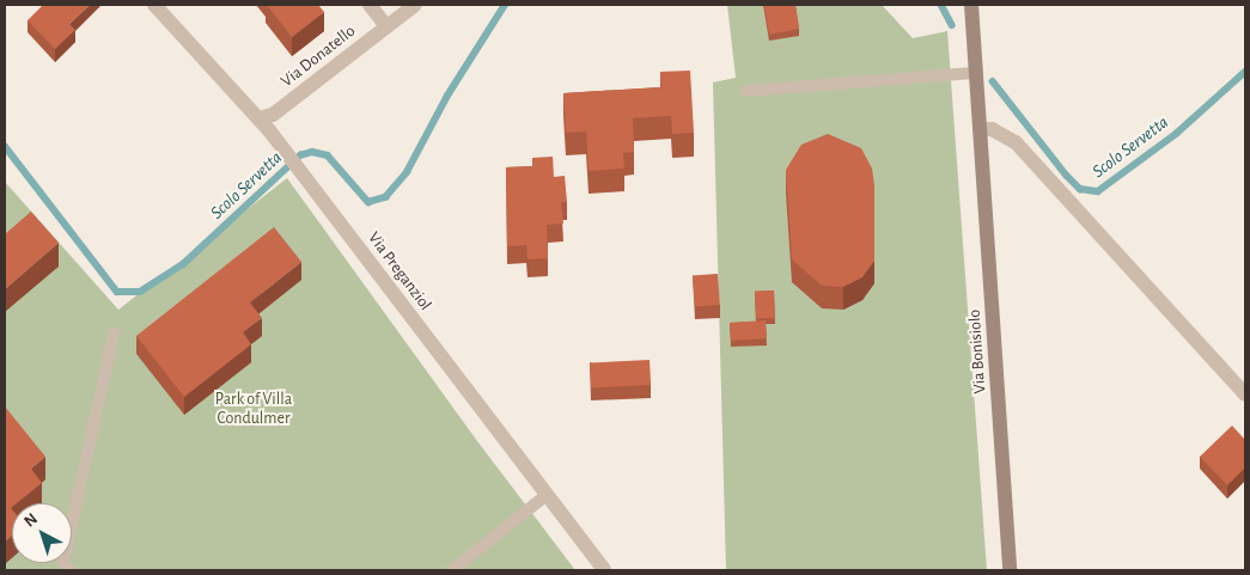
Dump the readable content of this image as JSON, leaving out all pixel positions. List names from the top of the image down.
{
  "streets": {
    "main road": ["Via Bonisiolo"],
    "street": ["Via Donatello", "Via Preganziol"]
  },
  "crossings": [
    ["Via Donatello", "Via Preganziol"]
  ],
  "water": ["Scolo Servetta"],
  "parks": ["Park of Villa Condulmer"],
  "north": "top left"
}
